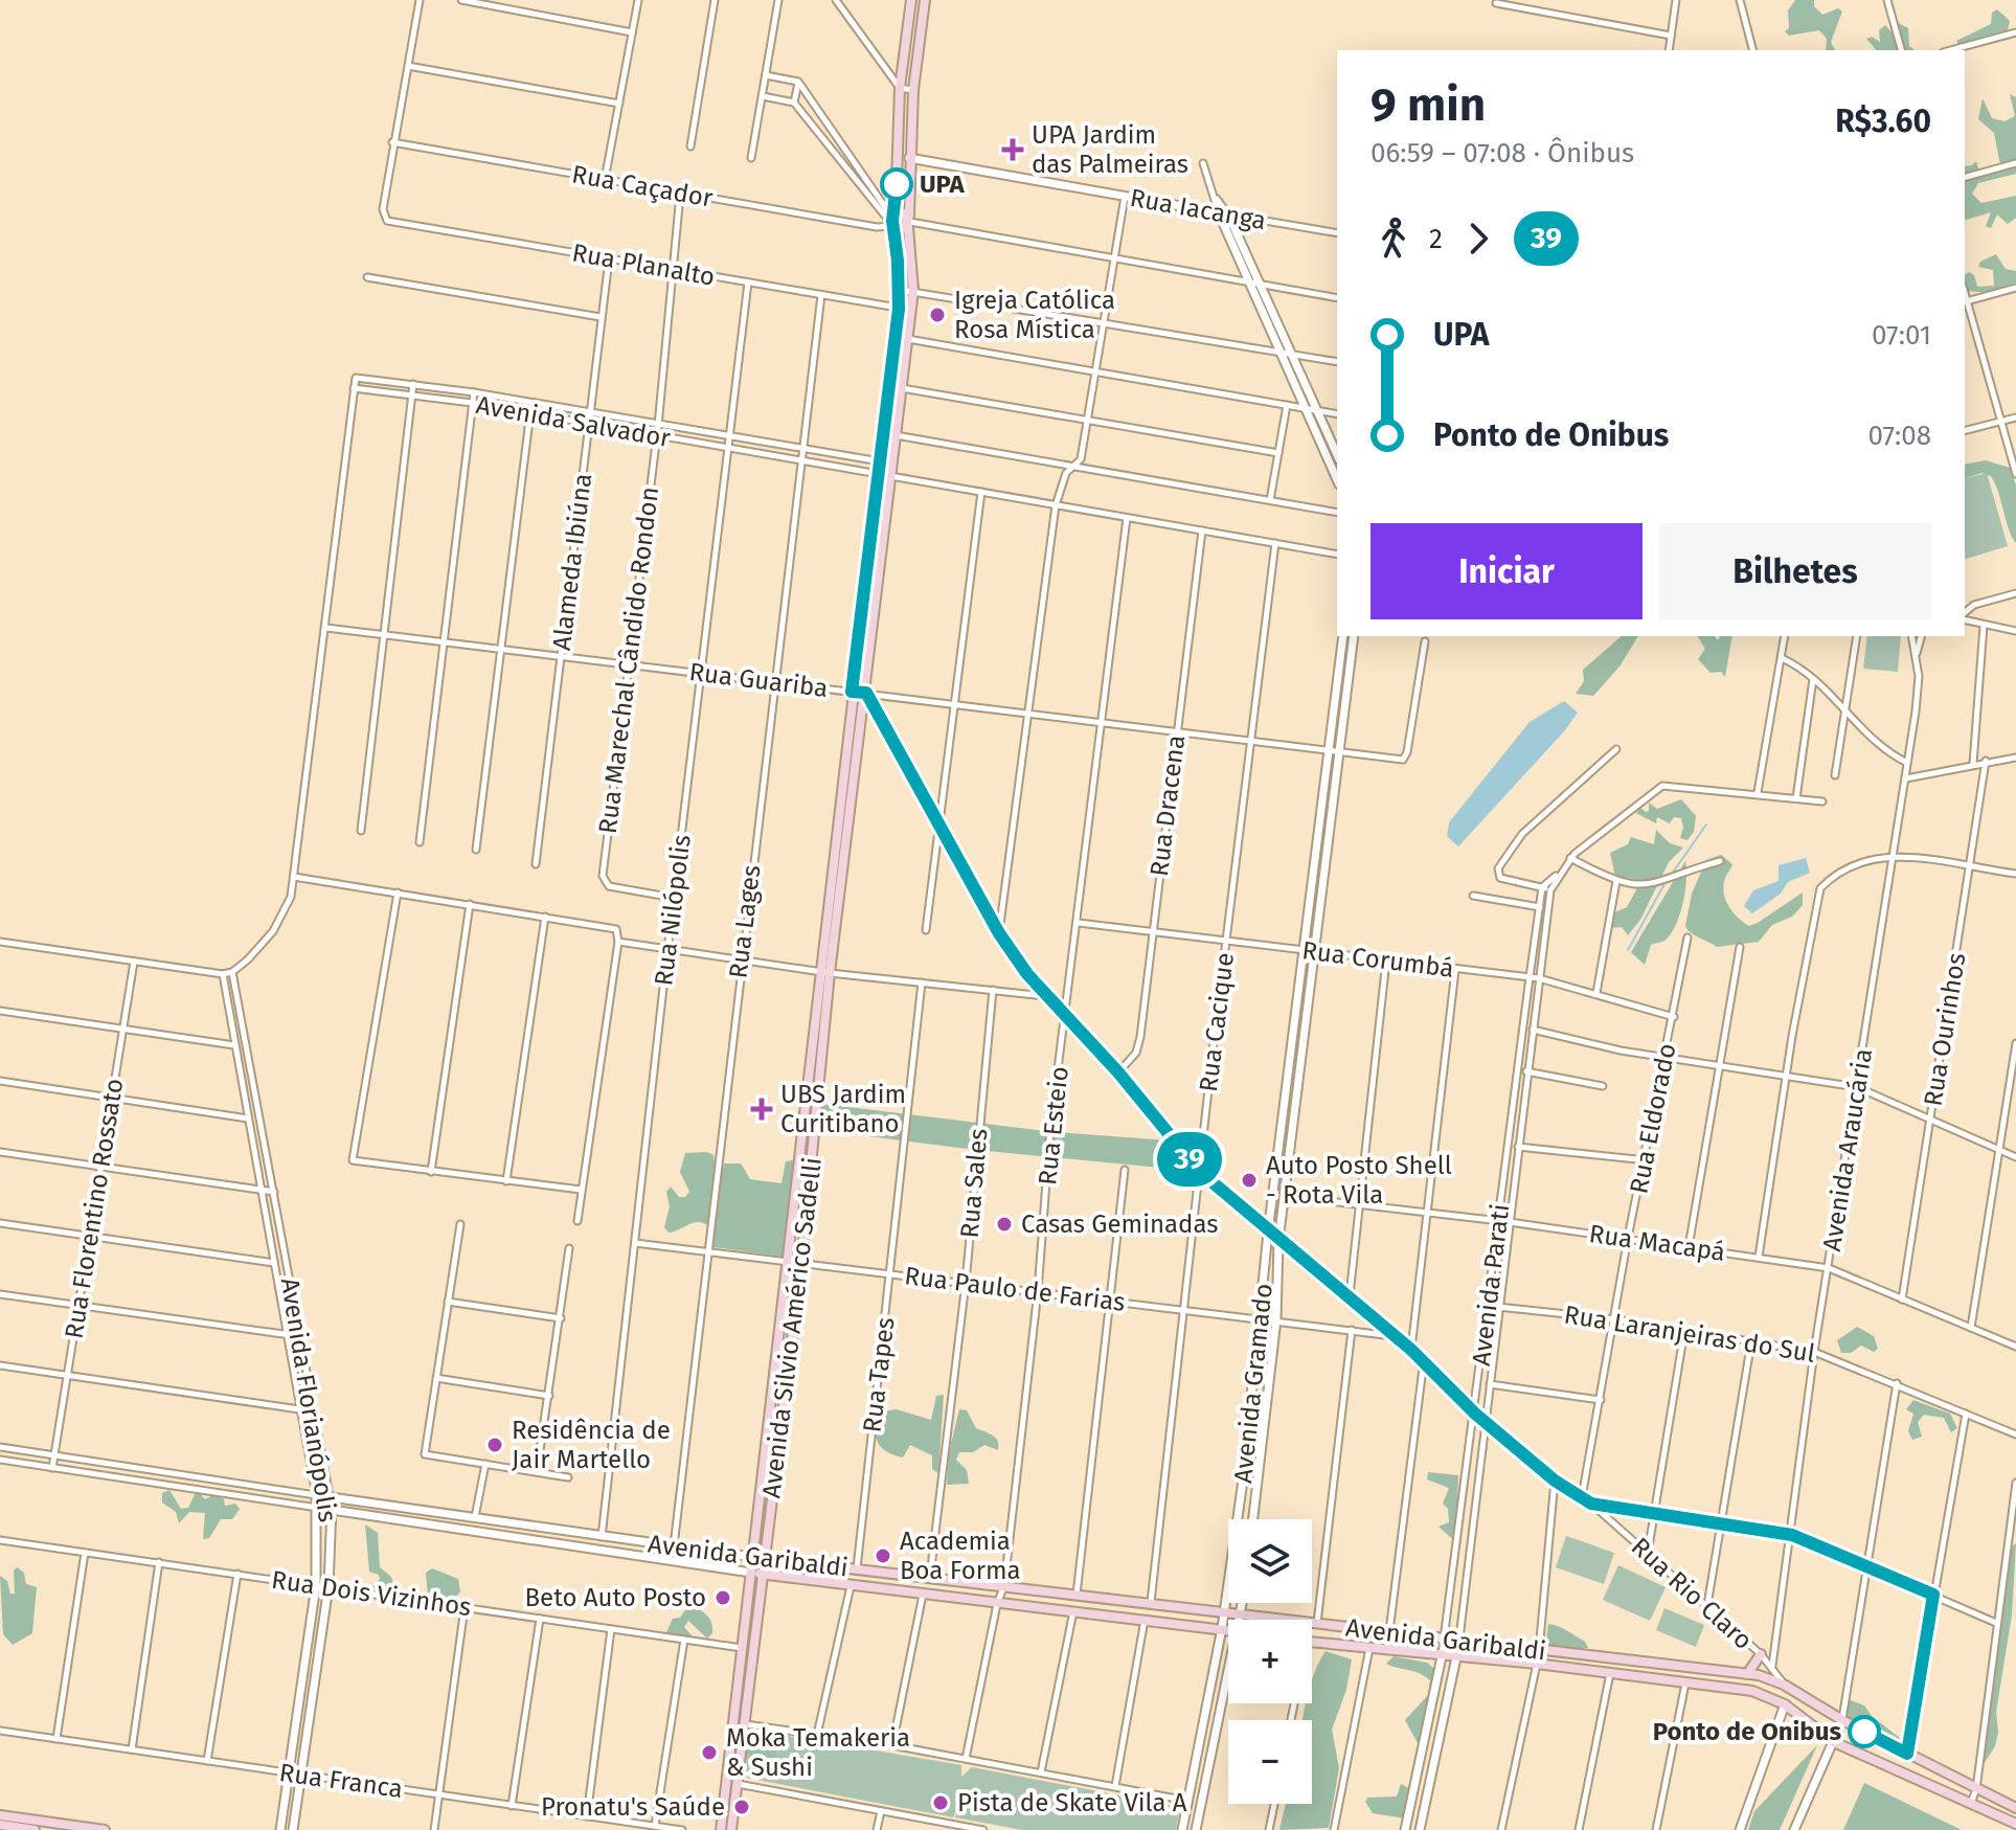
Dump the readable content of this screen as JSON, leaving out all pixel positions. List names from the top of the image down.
{
  "streets": {
    "main road": ["Avenida Silvio Américo Sadelli", "Avenida Garibaldi"],
    "street": [
      "Rua Caçador",
      "Rua Iacanga",
      "Rua Planalto",
      "Avenida Salvador",
      "Alameda Ibiúna",
      "Rua Marechal Cândido Rondon",
      "Rua Guariba",
      "Rua Dracena",
      "Rua Nilópolis",
      "Rua Lages",
      "Rua Corumbá",
      "Rua Cacique",
      "Rua Ourinhos",
      "Rua Eldorado",
      "Rua Esteio",
      "Avenida Araucária",
      "Rua Sales",
      "Rua Florentino Rossato",
      "Rua Macapá",
      "Avenida Parati",
      "Rua Paulo de Farias",
      "Rua Laranjeiras do Sul",
      "Rua Tapes",
      "Avenida Gramado",
      "Avenida Florianópolis",
      "Rua Dois Vizinhos",
      "Rua Rio Claro",
      "Rua Franca"
    ]
  },
  "crossings": [
    ["Rua Caçador", "Rua Planalto"],
    ["Rua Caçador", "Rua Marechal Cândido Rondon"],
    ["Rua Caçador", "Avenida Silvio Américo Sadelli"],
    ["Rua Iacanga", "Avenida Silvio Américo Sadelli"],
    ["Rua Planalto", "Alameda Ibiúna"],
    ["Rua Planalto", "Rua Marechal Cândido Rondon"],
    ["Rua Planalto", "Rua Nilópolis"],
    ["Rua Planalto", "Rua Lages"],
    ["Rua Planalto", "Avenida Silvio Américo Sadelli"],
    ["Avenida Salvador", "Alameda Ibiúna"],
    ["Avenida Salvador", "Rua Marechal Cândido Rondon"],
    ["Avenida Salvador", "Rua Dracena"],
    ["Avenida Salvador", "Rua Nilópolis"],
    ["Avenida Salvador", "Rua Lages"],
    ["Avenida Salvador", "Rua Cacique"],
    ["Avenida Salvador", "Rua Esteio"],
    ["Avenida Salvador", "Avenida Silvio Américo Sadelli"],
    ["Alameda Ibiúna", "Rua Guariba"],
    ["Rua Marechal Cândido Rondon", "Rua Guariba"],
    ["Rua Marechal Cândido Rondon", "Rua Nilópolis"],
    ["Rua Guariba", "Rua Dracena"],
    ["Rua Guariba", "Rua Nilópolis"],
    ["Rua Guariba", "Rua Lages"],
    ["Rua Guariba", "Rua Cacique"],
    ["Rua Guariba", "Rua Esteio"],
    ["Rua Guariba", "Avenida Silvio Américo Sadelli"],
    ["Rua Guariba", "Avenida Gramado"],
    ["Rua Guariba", "Rua Rio Claro"],
    ["Rua Dracena", "Rua Corumbá"],
    ["Rua Dracena", "Rua Rio Claro"],
    ["Rua Nilópolis", "Rua Paulo de Farias"],
    ["Rua Nilópolis", "Avenida Garibaldi"],
    ["Rua Lages", "Rua Paulo de Farias"],
    ["Rua Lages", "Avenida Garibaldi"],
    ["Rua Corumbá", "Rua Cacique"],
    ["Rua Corumbá", "Rua Eldorado"],
    ["Rua Corumbá", "Rua Esteio"],
    ["Rua Corumbá", "Avenida Parati"],
    ["Rua Corumbá", "Avenida Gramado"],
    ["Rua Cacique", "Rua Paulo de Farias"],
    ["Rua Cacique", "Avenida Garibaldi"],
    ["Rua Cacique", "Rua Rio Claro"],
    ["Rua Ourinhos", "Rua Macapá"],
    ["Rua Eldorado", "Rua Macapá"],
    ["Rua Eldorado", "Rua Laranjeiras do Sul"],
    ["Rua Eldorado", "Rua Rio Claro"],
    ["Rua Esteio", "Rua Paulo de Farias"],
    ["Rua Esteio", "Avenida Garibaldi"],
    ["Rua Esteio", "Rua Rio Claro"],
    ["Avenida Araucária", "Rua Macapá"],
    ["Avenida Araucária", "Rua Laranjeiras do Sul"],
    ["Avenida Araucária", "Rua Rio Claro"],
    ["Rua Sales", "Rua Paulo de Farias"],
    ["Rua Sales", "Avenida Garibaldi"],
    ["Rua Florentino Rossato", "Avenida Garibaldi"],
    ["Rua Macapá", "Avenida Parati"],
    ["Rua Macapá", "Avenida Gramado"],
    ["Avenida Parati", "Rua Laranjeiras do Sul"],
    ["Avenida Parati", "Avenida Garibaldi"],
    ["Avenida Parati", "Rua Rio Claro"],
    ["Rua Paulo de Farias", "Avenida Silvio Américo Sadelli"],
    ["Rua Paulo de Farias", "Rua Tapes"],
    ["Rua Paulo de Farias", "Avenida Gramado"],
    ["Rua Paulo de Farias", "Rua Rio Claro"],
    ["Avenida Silvio Américo Sadelli", "Avenida Garibaldi"],
    ["Avenida Silvio Américo Sadelli", "Rua Dois Vizinhos"],
    ["Avenida Silvio Américo Sadelli", "Rua Rio Claro"],
    ["Rua Tapes", "Avenida Garibaldi"],
    ["Avenida Gramado", "Avenida Garibaldi"],
    ["Avenida Gramado", "Rua Rio Claro"],
    ["Avenida Florianópolis", "Avenida Garibaldi"],
    ["Avenida Florianópolis", "Rua Dois Vizinhos"],
    ["Avenida Florianópolis", "Rua Franca"],
    ["Avenida Garibaldi", "Rua Rio Claro"]
  ],
  "places": {
    "health": ["UPA Jardim das Palmeiras", "UBS Jardim Curitibano"],
    "other": [
      "UPA",
      "Igreja Católica Rosa Mística",
      "Auto Posto Shell - Rota Vila",
      "Casas Geminadas",
      "Residência de Jair Martello",
      "Academia Boa Forma",
      "Beto Auto Posto",
      "Ponto de Onibus",
      "Moka Temakeria & Sushi",
      "Pista de Skate Vila A",
      "Pronatu's Saúde"
    ]
  },
  "lines": ["bus line 39"],
  "page": {
    "on_map": "39",
    "heading": ["9 min", "06:59 – 07:08 · Ônibus", "R$3.60"],
    "legs": ["2", "39"],
    "list": [
      {
        "name": "UPA",
        "value": "07:01"
      },
      {
        "name": "Ponto de Onibus",
        "value": "07:08"
      }
    ],
    "buttons": ["Iniciar", "Bilhetes"],
    "map_buttons": ["+", "−"]
  }
}
